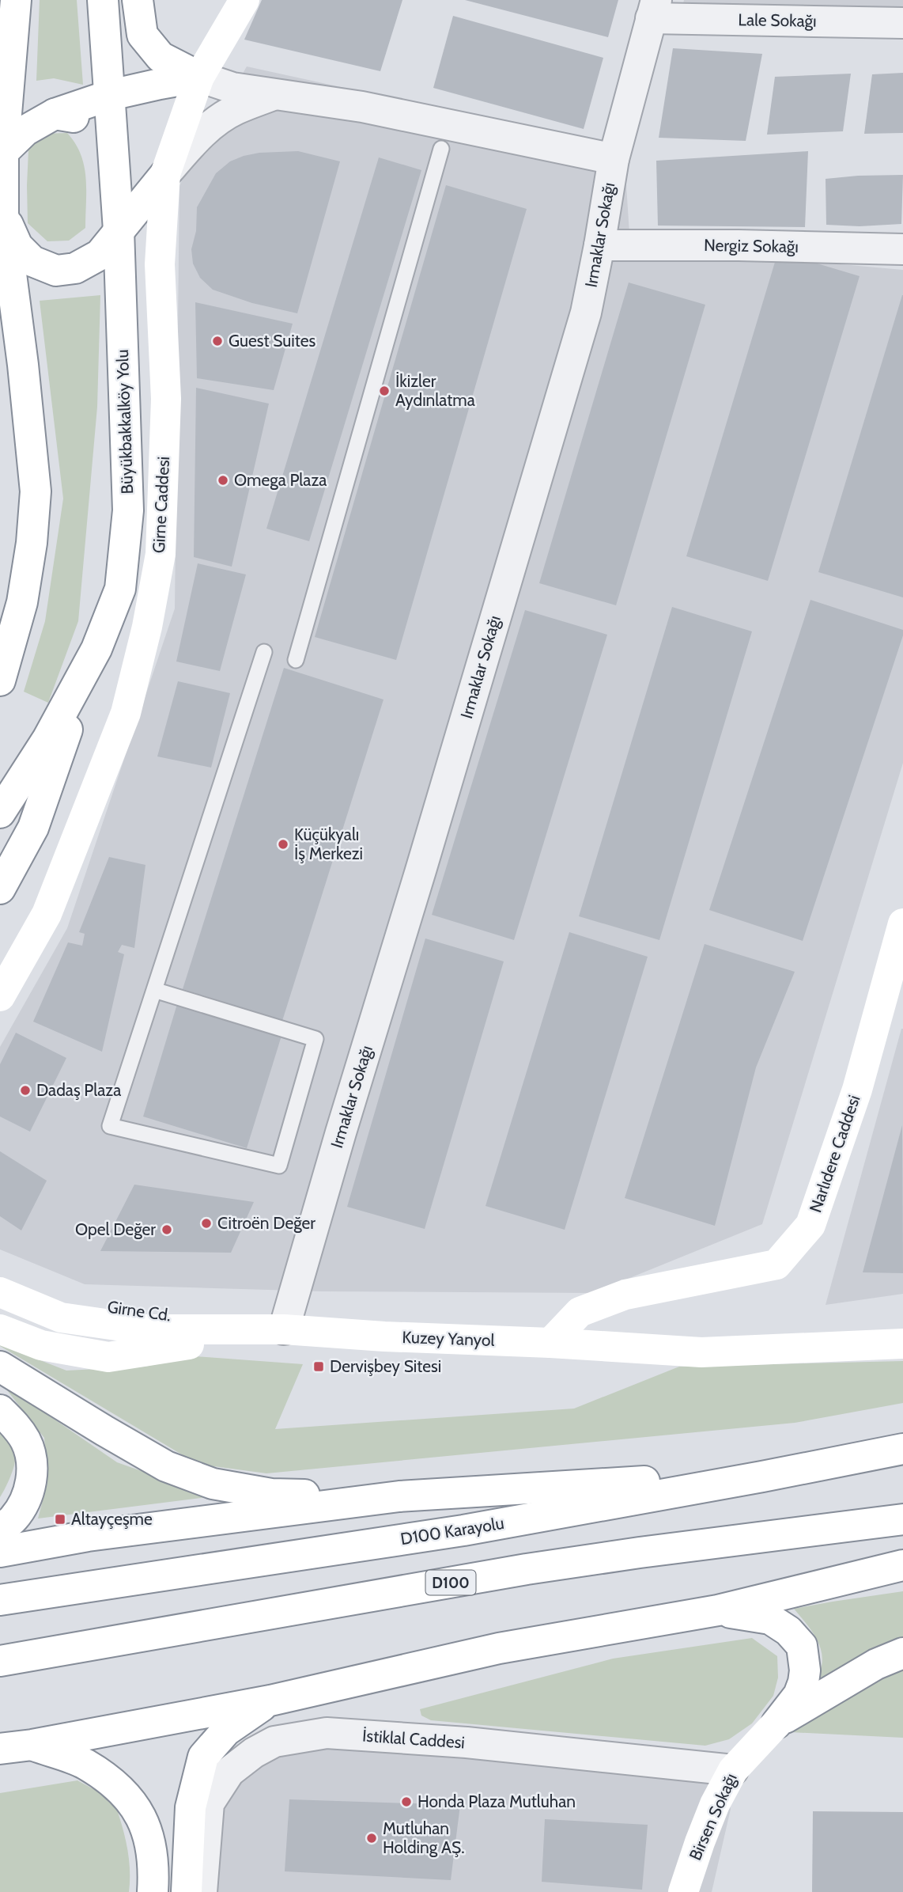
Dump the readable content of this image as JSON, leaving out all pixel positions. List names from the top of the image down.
{
  "streets": {
    "main road": [
      "Büyükbakkalköy Yolu",
      "Girne Caddesi",
      "Narlıdere Caddesi",
      "Girne Cd.",
      "Kuzey Yanyol",
      "D100 Karayolu",
      "D100",
      "Birsen Sokağı"
    ],
    "street": [
      "Lale Sokağı",
      "Irmaklar Sokağı",
      "Nergiz Sokağı",
      "İstiklal Caddesi"
    ]
  },
  "crossings": [
    ["Lale Sokağı", "Irmaklar Sokağı"],
    ["Irmaklar Sokağı", "Nergiz Sokağı"],
    ["Irmaklar Sokağı", "Girne Cd."],
    ["Irmaklar Sokağı", "Kuzey Yanyol"],
    ["Narlıdere Caddesi", "Kuzey Yanyol"],
    ["Girne Cd.", "Kuzey Yanyol"],
    ["İstiklal Caddesi", "Birsen Sokağı"]
  ],
  "places": {
    "other": [
      "Guest Suites",
      "İkizler Aydınlatma",
      "Omega Plaza",
      "Küçükyalı İş Merkezi",
      "Dadaş Plaza",
      "Citroën Değer",
      "Opel Değer",
      "Honda Plaza Mutluhan",
      "Mutluhan Holding AŞ."
    ],
    "transit": ["Dervişbey Sitesi", "Altayçeşme"]
  }
}
